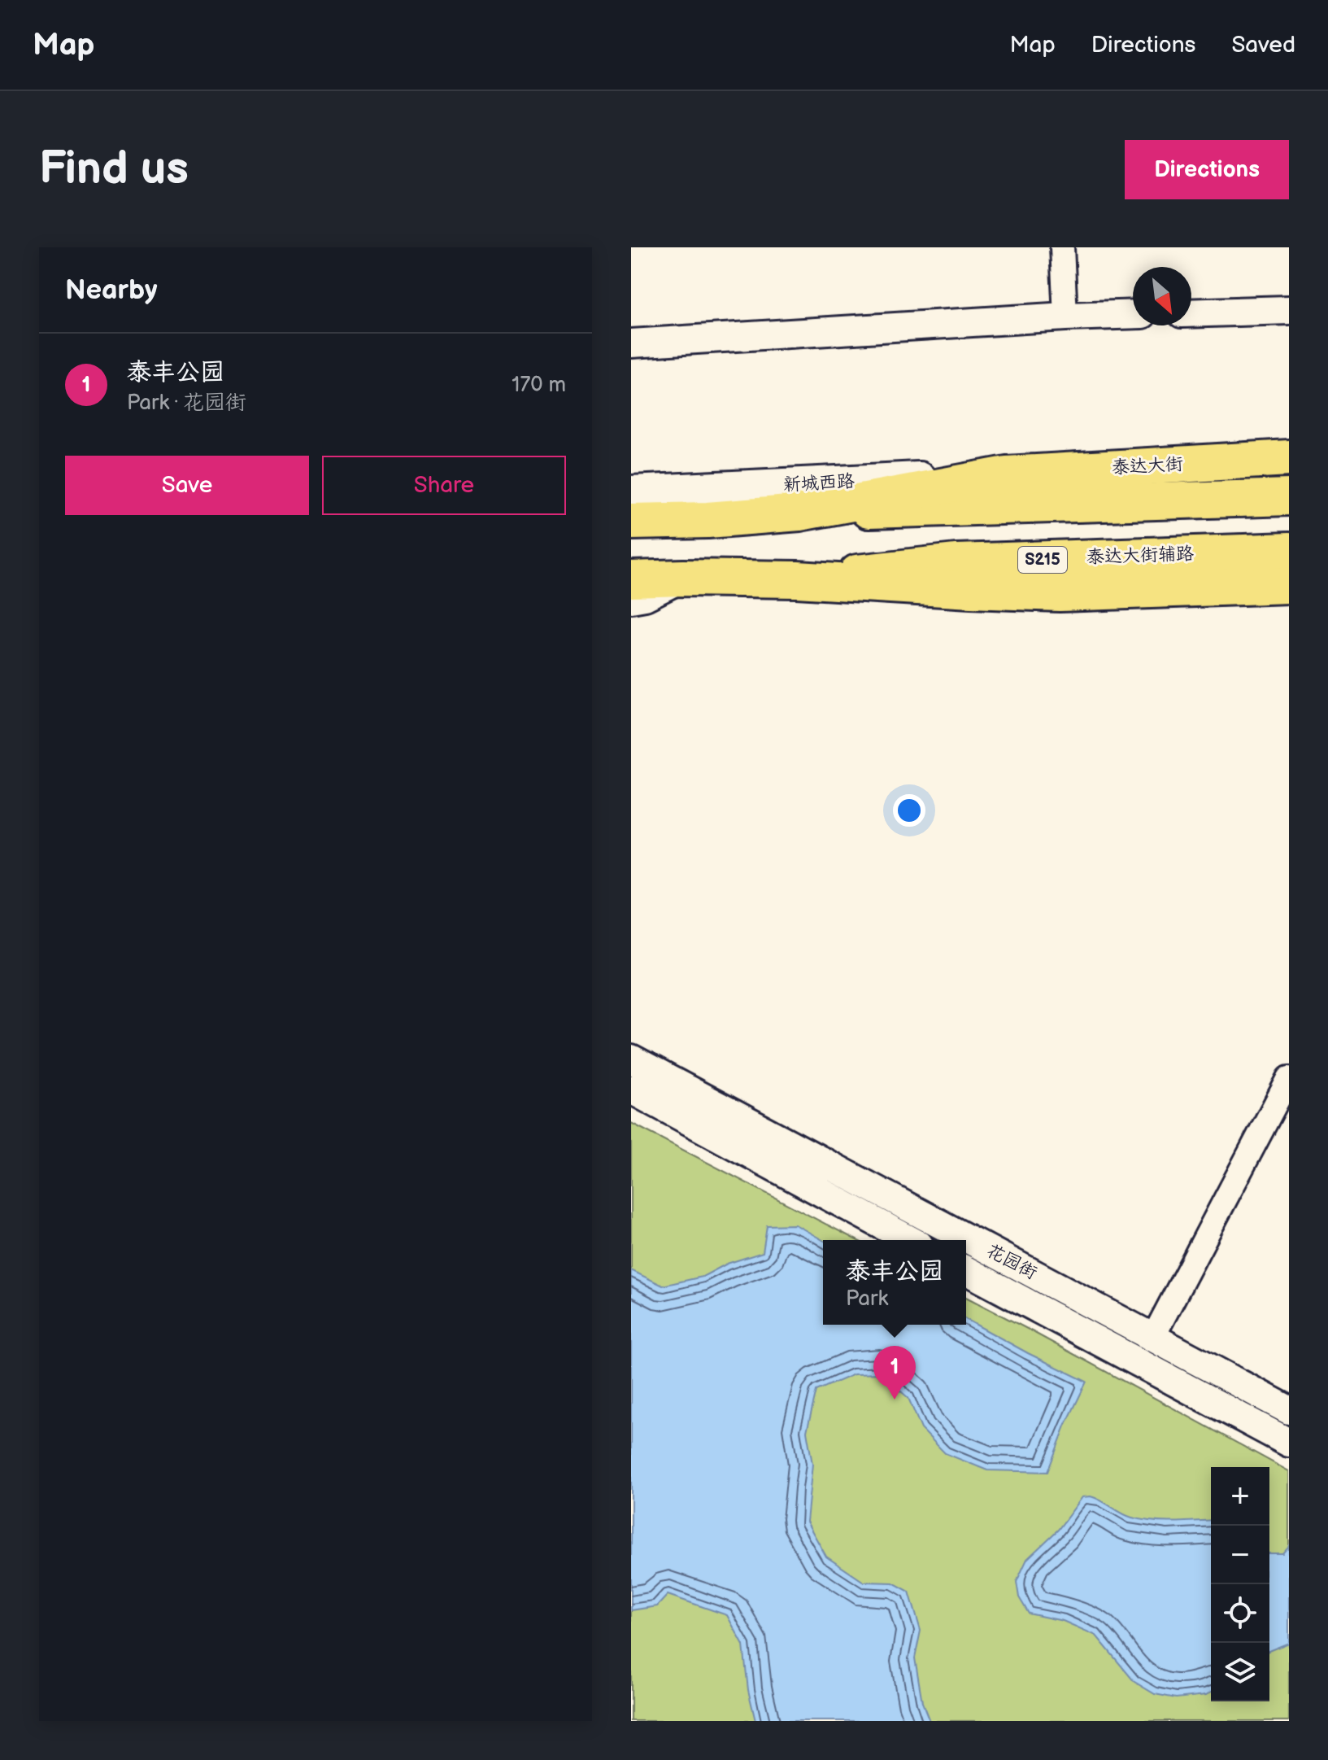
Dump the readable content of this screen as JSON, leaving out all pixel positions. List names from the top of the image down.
{
  "streets": {
    "main road": [
      "泰达大街",
      "新城西路",
      "泰达大街辅路",
      "S215"
    ],
    "street": ["花园街"]
  },
  "crossings": [
    ["泰达大街", "新城西路"],
    ["泰达大街辅路", "S215"]
  ],
  "north": "bottom right",
  "page": {
    "header": "Map",
    "nav": ["Map", "Directions", "Saved"],
    "buttons": [
      "Directions",
      ["Save", "Share"]
    ],
    "title": "Find us",
    "heading": "Nearby",
    "list": [
      {
        "mark": "1",
        "name": "泰丰公园",
        "note": "Park · 花园街",
        "value": "170 m"
      }
    ],
    "popup": ["泰丰公园", "Park"],
    "pins": "1",
    "map_buttons": ["+", "−"]
  }
}
